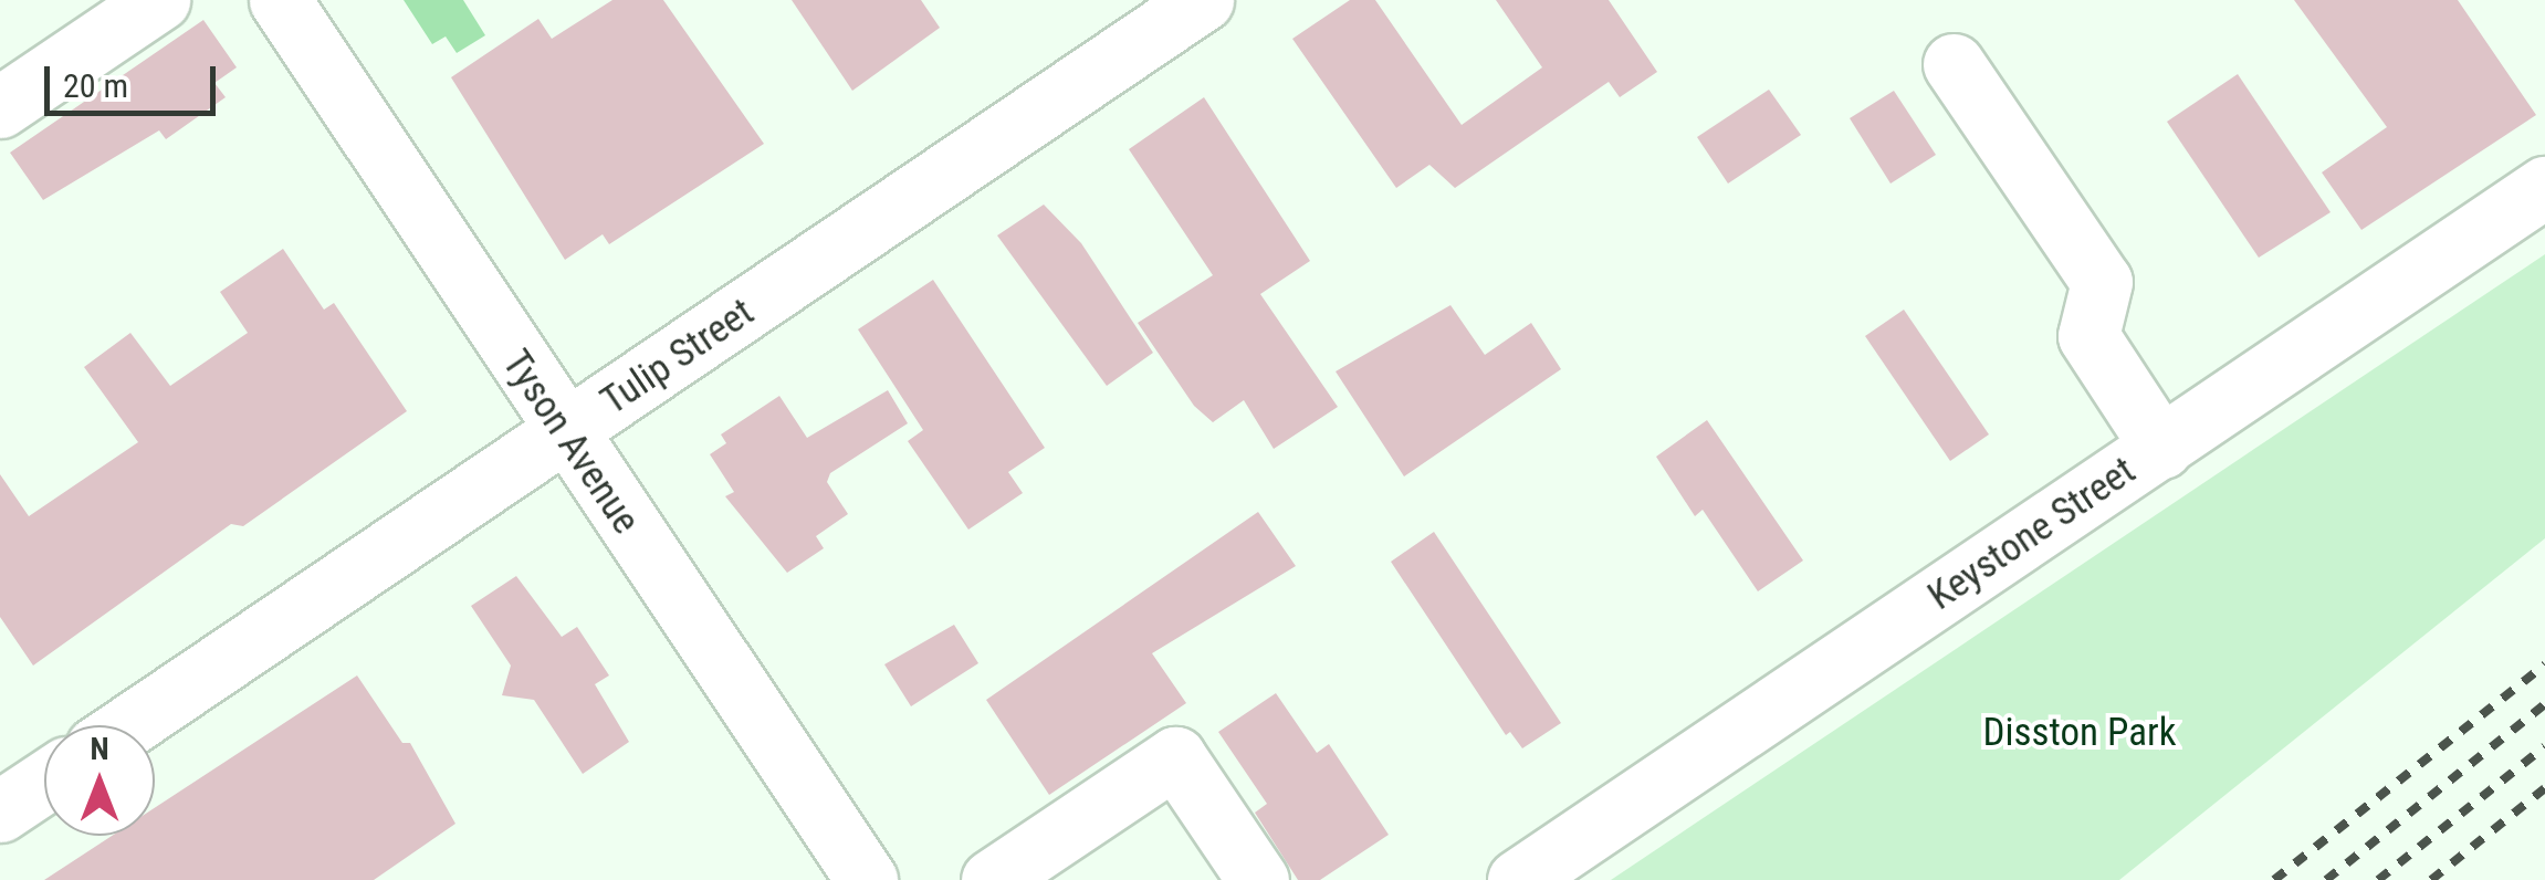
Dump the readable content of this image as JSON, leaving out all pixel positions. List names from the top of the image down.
{
  "streets": {
    "street": ["Tulip Street", "Tyson Avenue", "Keystone Street"]
  },
  "crossings": [
    ["Tulip Street", "Tyson Avenue"]
  ],
  "parks": ["Disston Park"],
  "scale_bar": "20 m",
  "north": "top"
}
